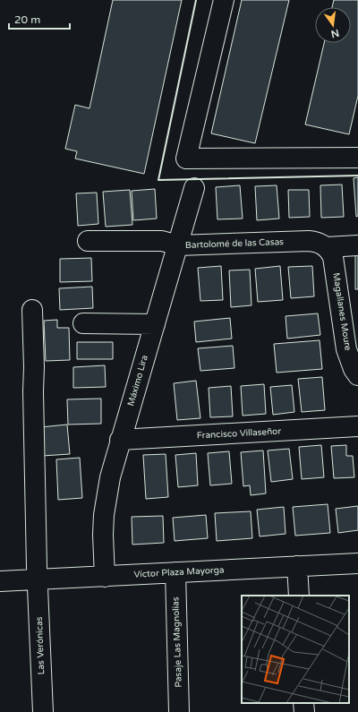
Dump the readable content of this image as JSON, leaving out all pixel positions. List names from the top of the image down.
{
  "streets": {
    "street": [
      "Bartolomé de las Casas",
      "Magallanes Moure",
      "Máximo Lira",
      "Francisco Villaseñor",
      "Víctor Plaza Mayorga",
      "Pasaje Las Magnolias",
      "Las Verónicas"
    ]
  },
  "crossings": [
    ["Bartolomé de las Casas", "Magallanes Moure"],
    ["Bartolomé de las Casas", "Máximo Lira"],
    ["Máximo Lira", "Francisco Villaseñor"],
    ["Máximo Lira", "Víctor Plaza Mayorga"],
    ["Víctor Plaza Mayorga", "Pasaje Las Magnolias"],
    ["Víctor Plaza Mayorga", "Las Verónicas"]
  ],
  "scale_bar": "20 m",
  "north": "bottom"
}
